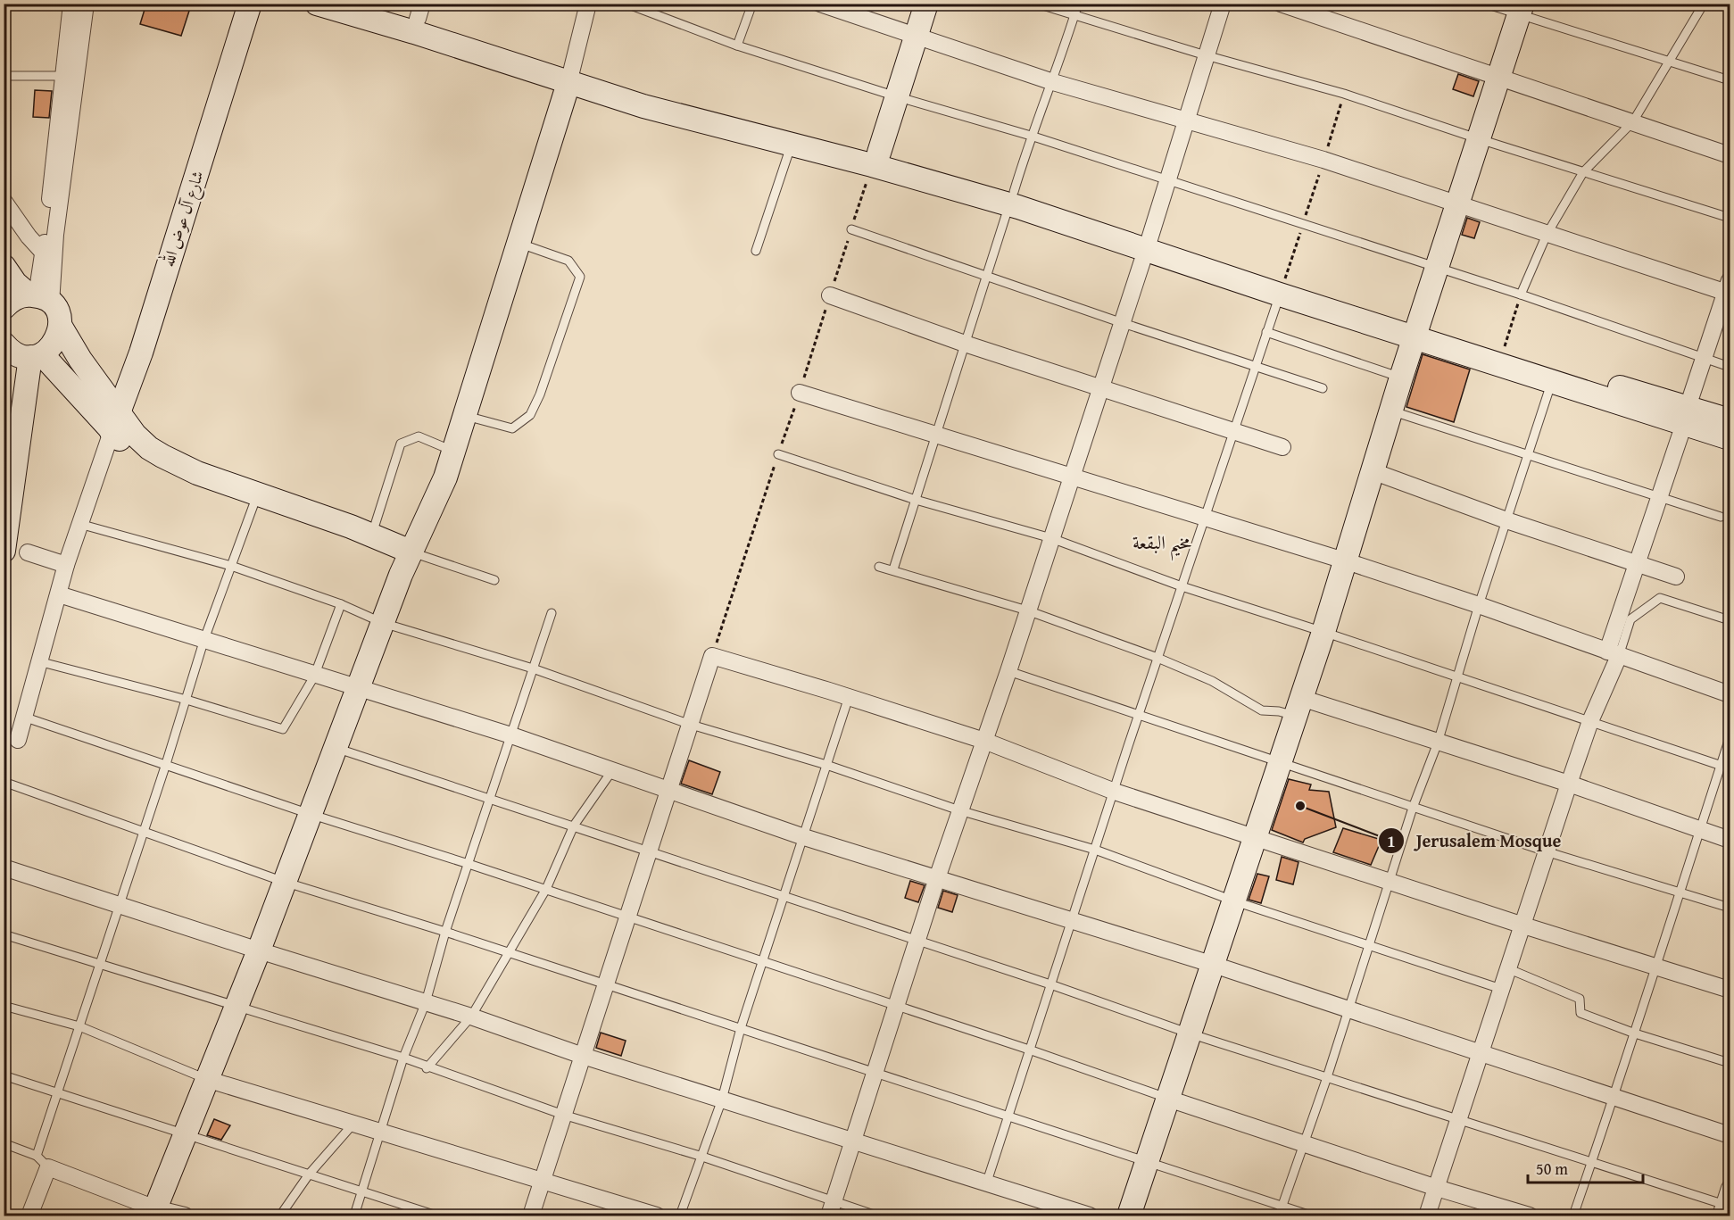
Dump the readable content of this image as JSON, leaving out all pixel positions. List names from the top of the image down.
{
  "streets": {
    "street": ["شارع آل عوض الله"]
  },
  "districts": ["مخيم البقعة"],
  "places": ["Jerusalem Mosque"],
  "scale_bar": "50 m"
}
